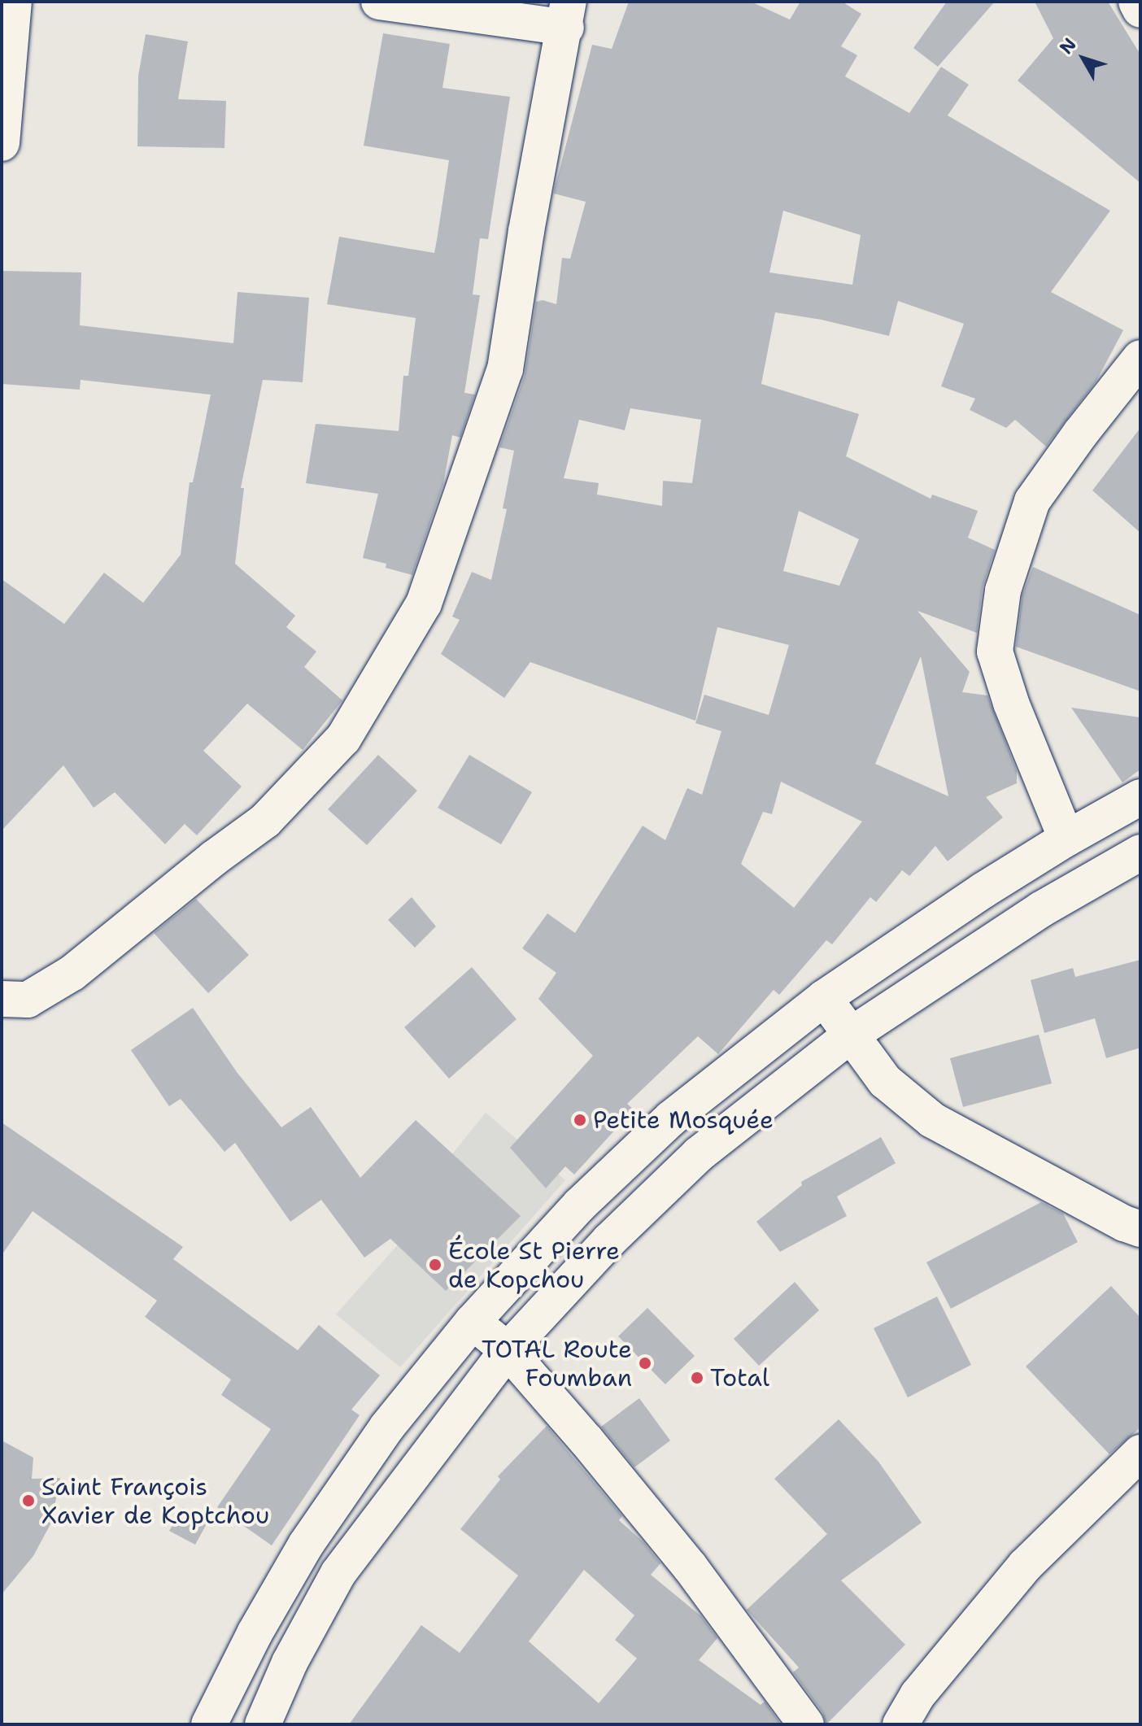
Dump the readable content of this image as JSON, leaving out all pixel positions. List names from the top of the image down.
{
  "places": [
    "Petite Mosquée",
    "École St Pierre de Kopchou",
    "TOTAL Route Foumban",
    "Total",
    "Saint François Xavier de Koptchou"
  ],
  "north": "top left"
}
